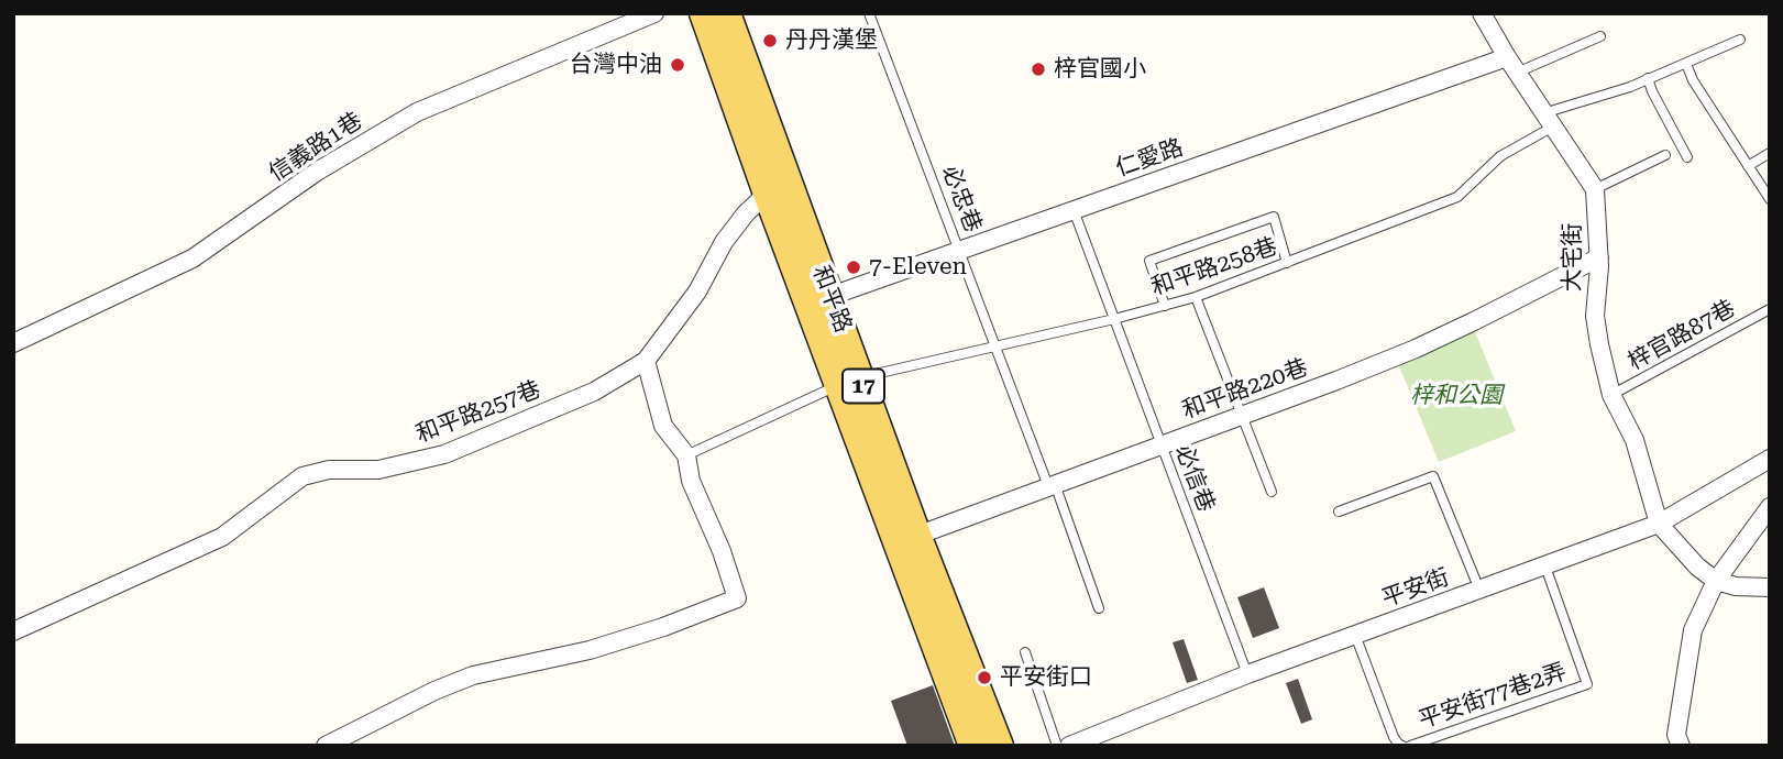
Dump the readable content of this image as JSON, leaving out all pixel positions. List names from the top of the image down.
{
  "streets": {
    "main road": ["和平路", "17"],
    "street": [
      "信義路1巷",
      "仁愛路",
      "大宅街",
      "和平路220巷",
      "和平路257巷",
      "平安街"
    ],
    "lane": [
      "必忠巷",
      "和平路258巷",
      "梓官路87巷",
      "必信巷",
      "平安街77巷2弄"
    ]
  },
  "crossings": [
    ["仁愛路", "必忠巷"],
    ["仁愛路", "大宅街"],
    ["仁愛路", "和平路"],
    ["仁愛路", "必信巷"],
    ["必忠巷", "和平路258巷"],
    ["必忠巷", "和平路220巷"],
    ["大宅街", "和平路258巷"],
    ["大宅街", "梓官路87巷"],
    ["大宅街", "和平路220巷"],
    ["大宅街", "平安街"],
    ["和平路258巷", "和平路"],
    ["和平路258巷", "必信巷"],
    ["和平路", "和平路220巷"],
    ["和平路", "和平路257巷"],
    ["和平路220巷", "必信巷"],
    ["必信巷", "平安街"],
    ["平安街", "平安街77巷2弄"]
  ],
  "parks": ["梓和公園"],
  "places": [
    "丹丹漢堡",
    "台灣中油",
    "梓官國小",
    "7-Eleven",
    "平安街口"
  ]
}
